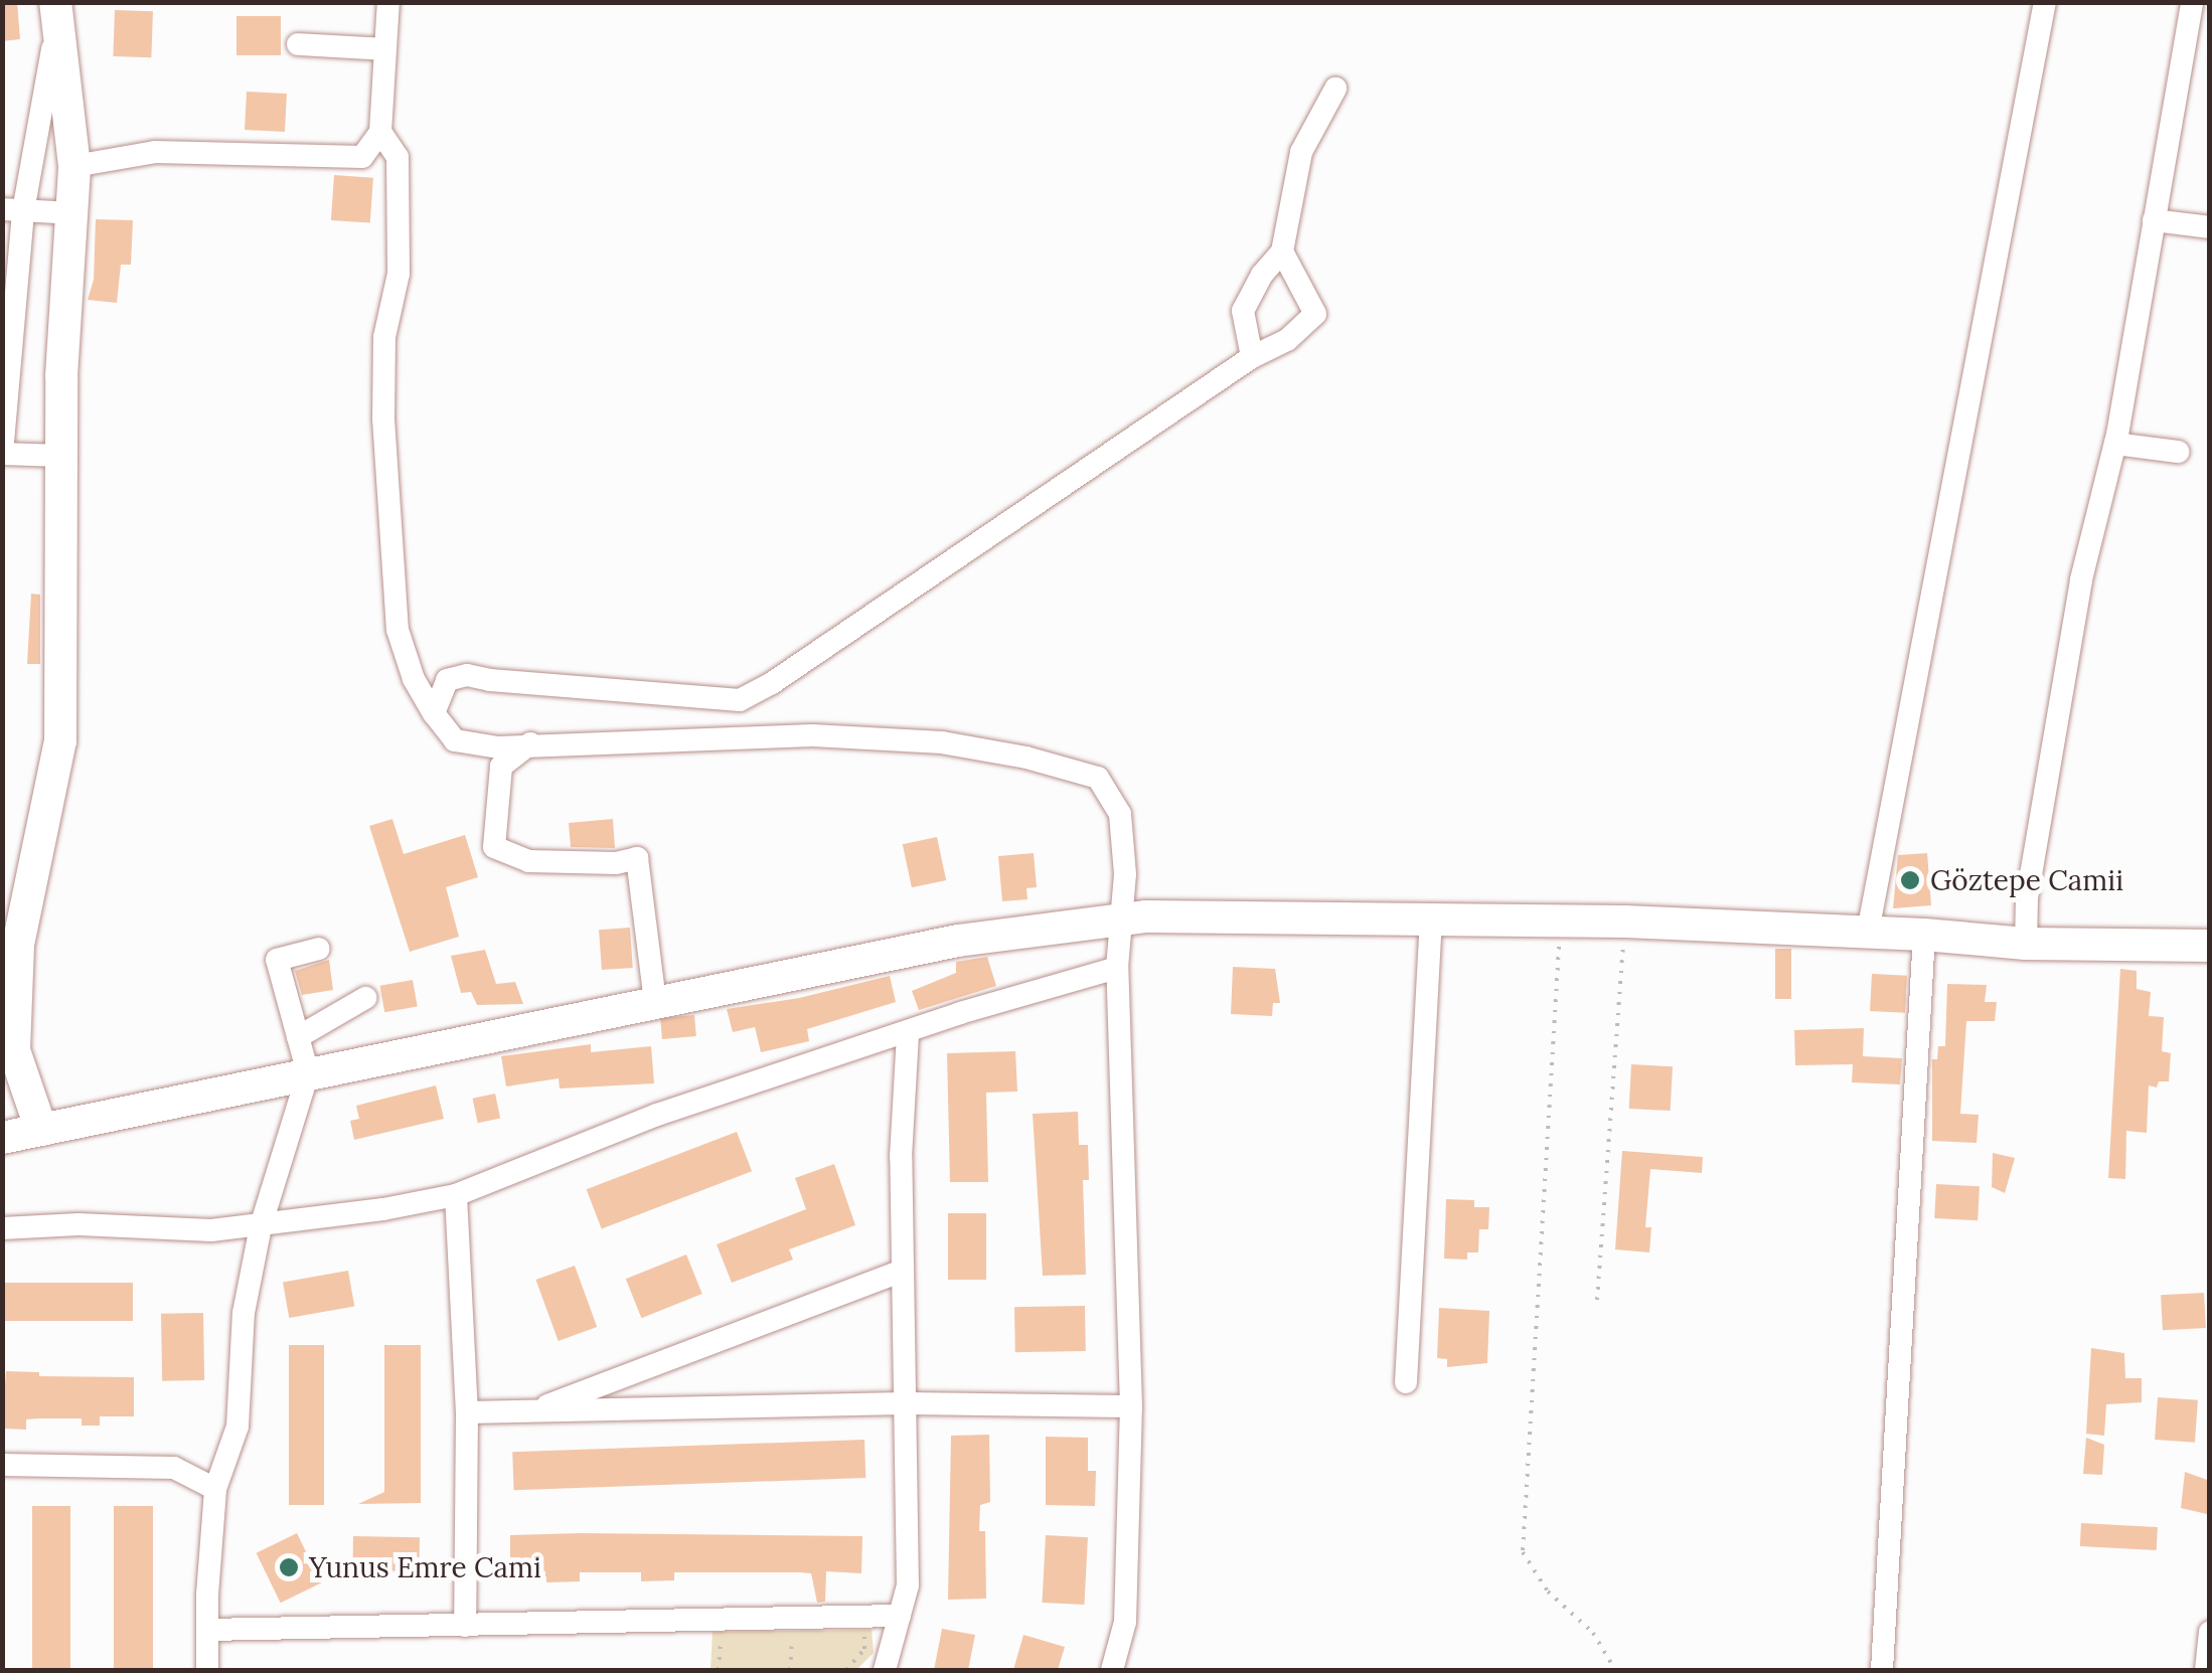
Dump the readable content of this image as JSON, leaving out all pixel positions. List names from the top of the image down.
{
  "places": ["Göztepe Camii", "Yunus Emre Cami"]
}
